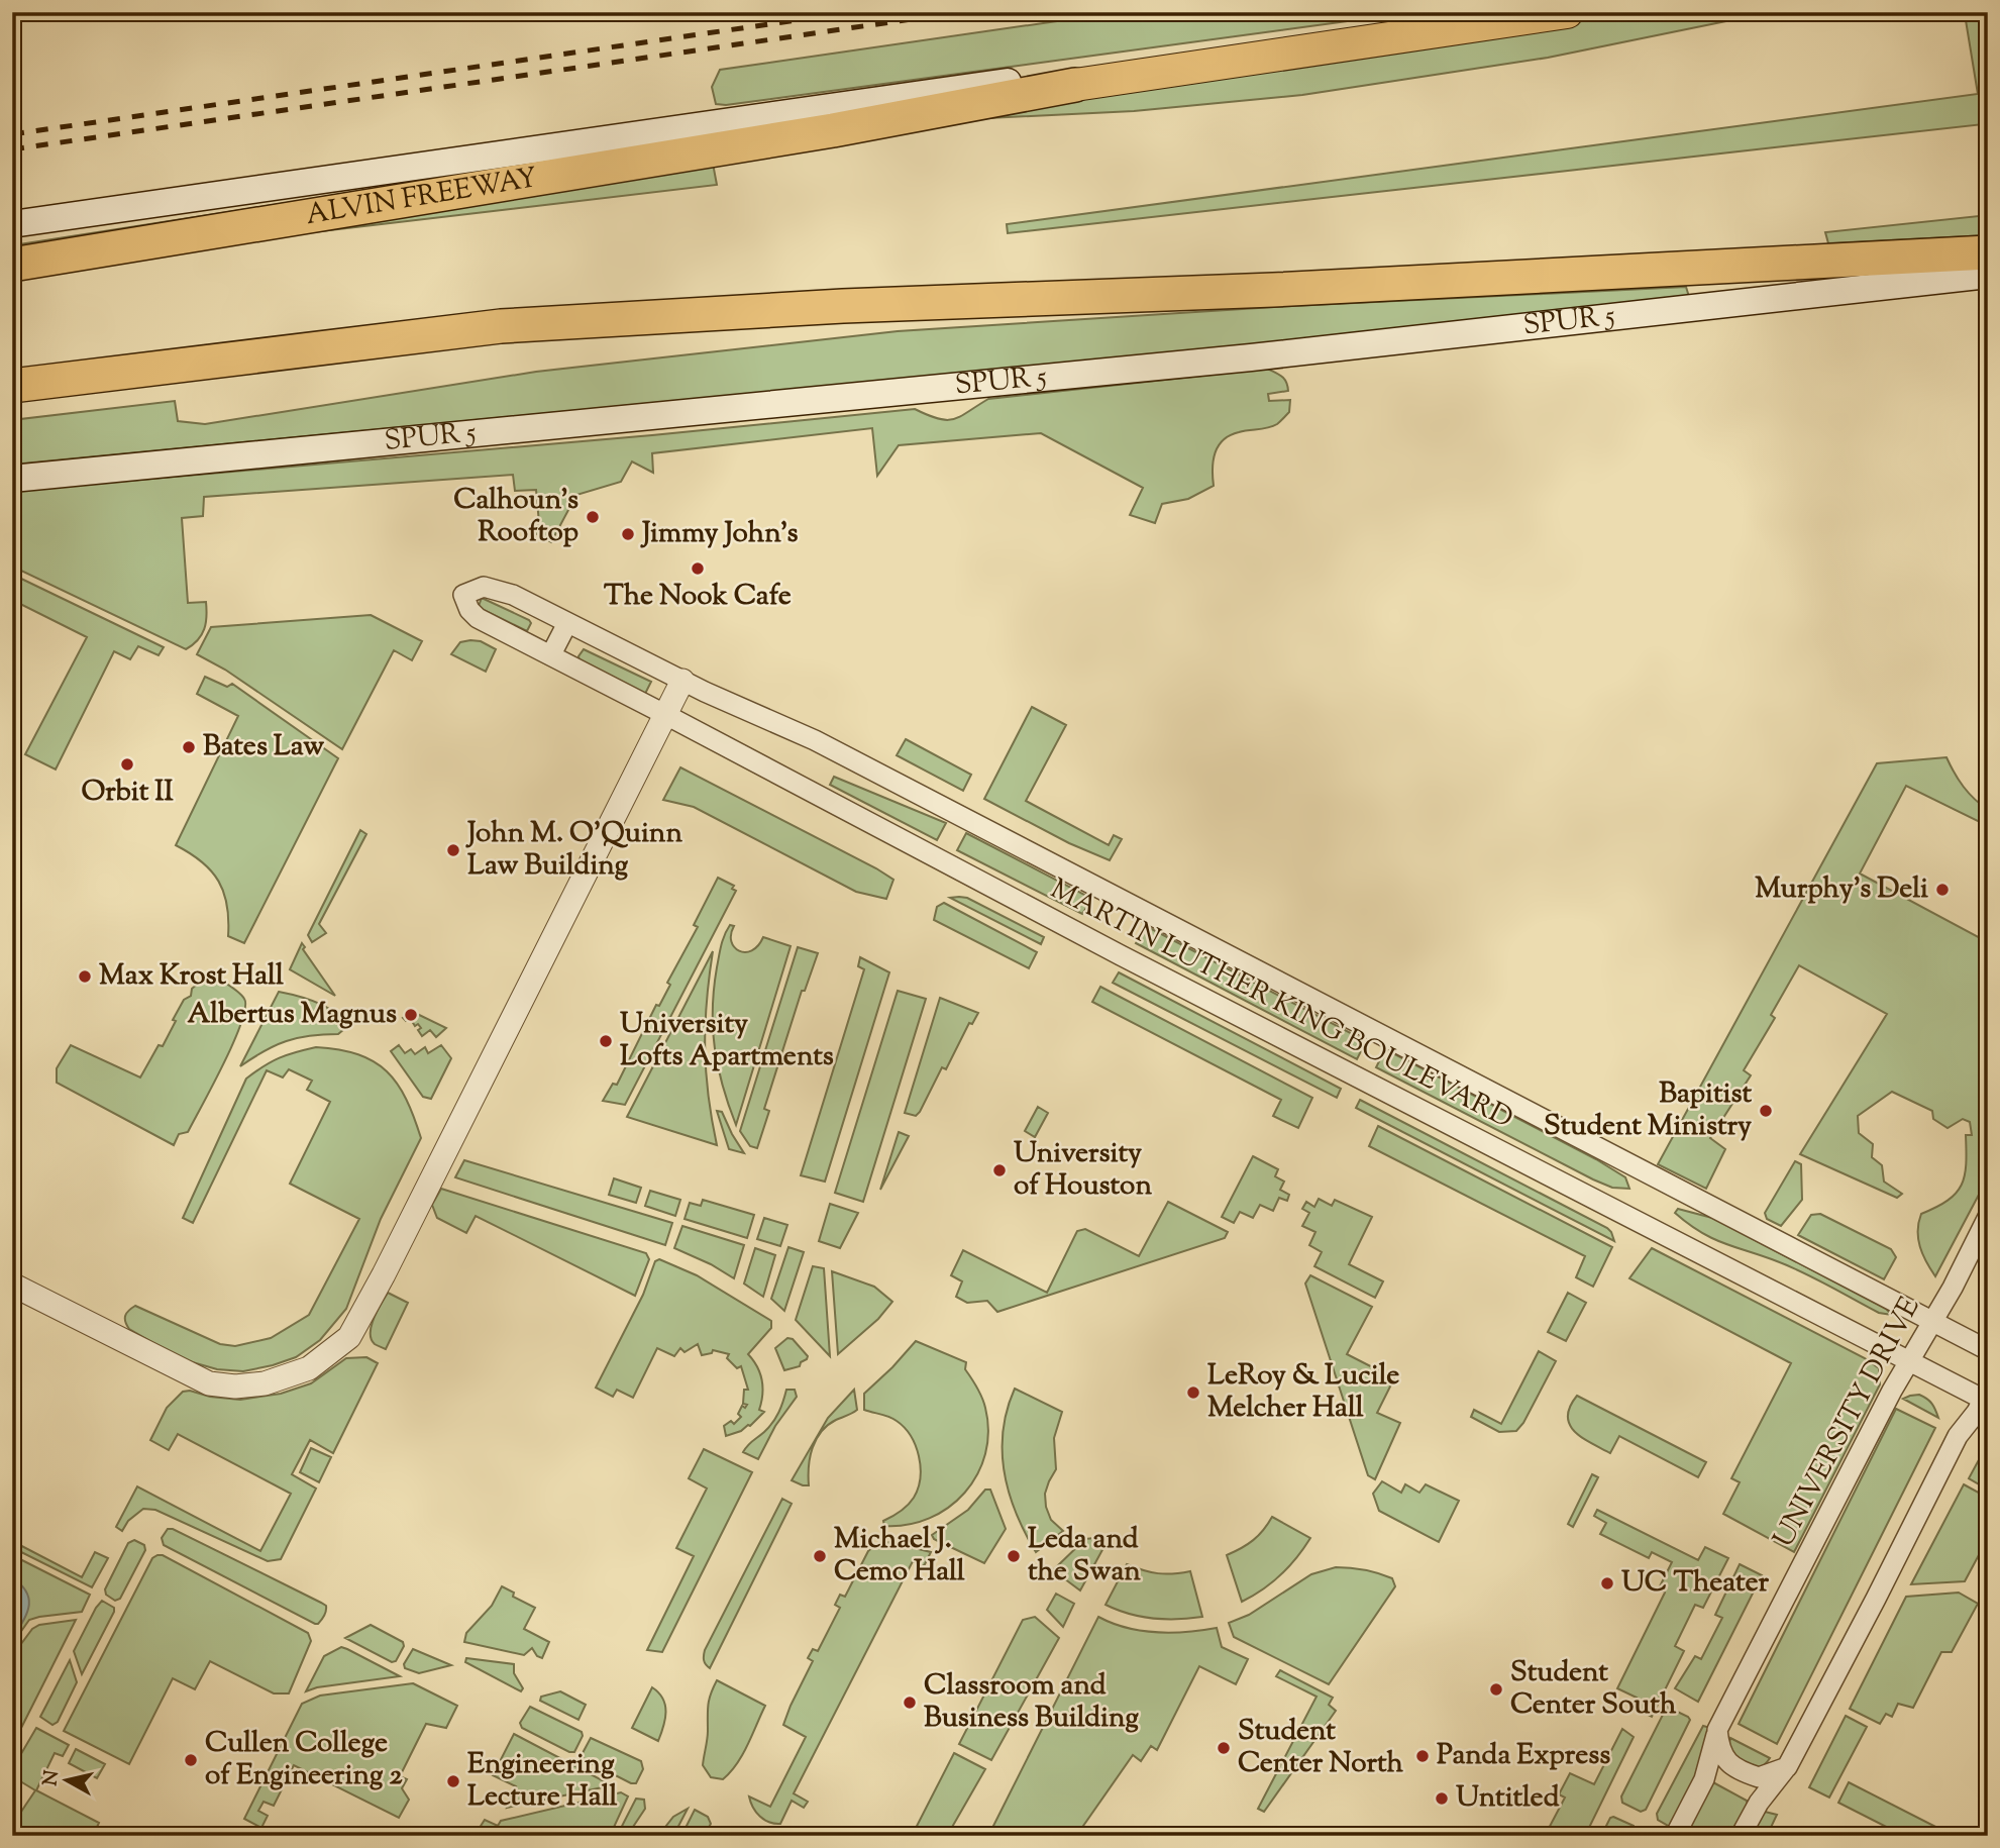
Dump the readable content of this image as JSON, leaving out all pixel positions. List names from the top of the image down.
{
  "streets": {
    "highway": ["ALVIN FREEWAY"],
    "main road": ["SPUR 5"],
    "street": ["MARTIN LUTHER KING BOULEVARD", "UNIVERSITY DRIVE"]
  },
  "crossings": [
    ["MARTIN LUTHER KING BOULEVARD", "UNIVERSITY DRIVE"]
  ],
  "places": [
    "Calhoun's Rooftop",
    "Jimmy John's",
    "The Nook Cafe",
    "Bates Law",
    "Orbit II",
    "John M. O’Quinn Law Building",
    "Murphy's Deli",
    "Max Krost Hall",
    "Albertus Magnus",
    "University Lofts Apartments",
    "Bapitist Student Ministry",
    "University of Houston",
    "LeRoy & Lucile Melcher Hall",
    "Michael J. Cemo Hall",
    "Leda and the Swan",
    "UC Theater",
    "Student Center South",
    "Classroom and Business Building",
    "Student Center North",
    "Panda Express",
    "Cullen College of Engineering 2",
    "Engineering Lecture Hall",
    "Untitled"
  ],
  "north": "left"
}
